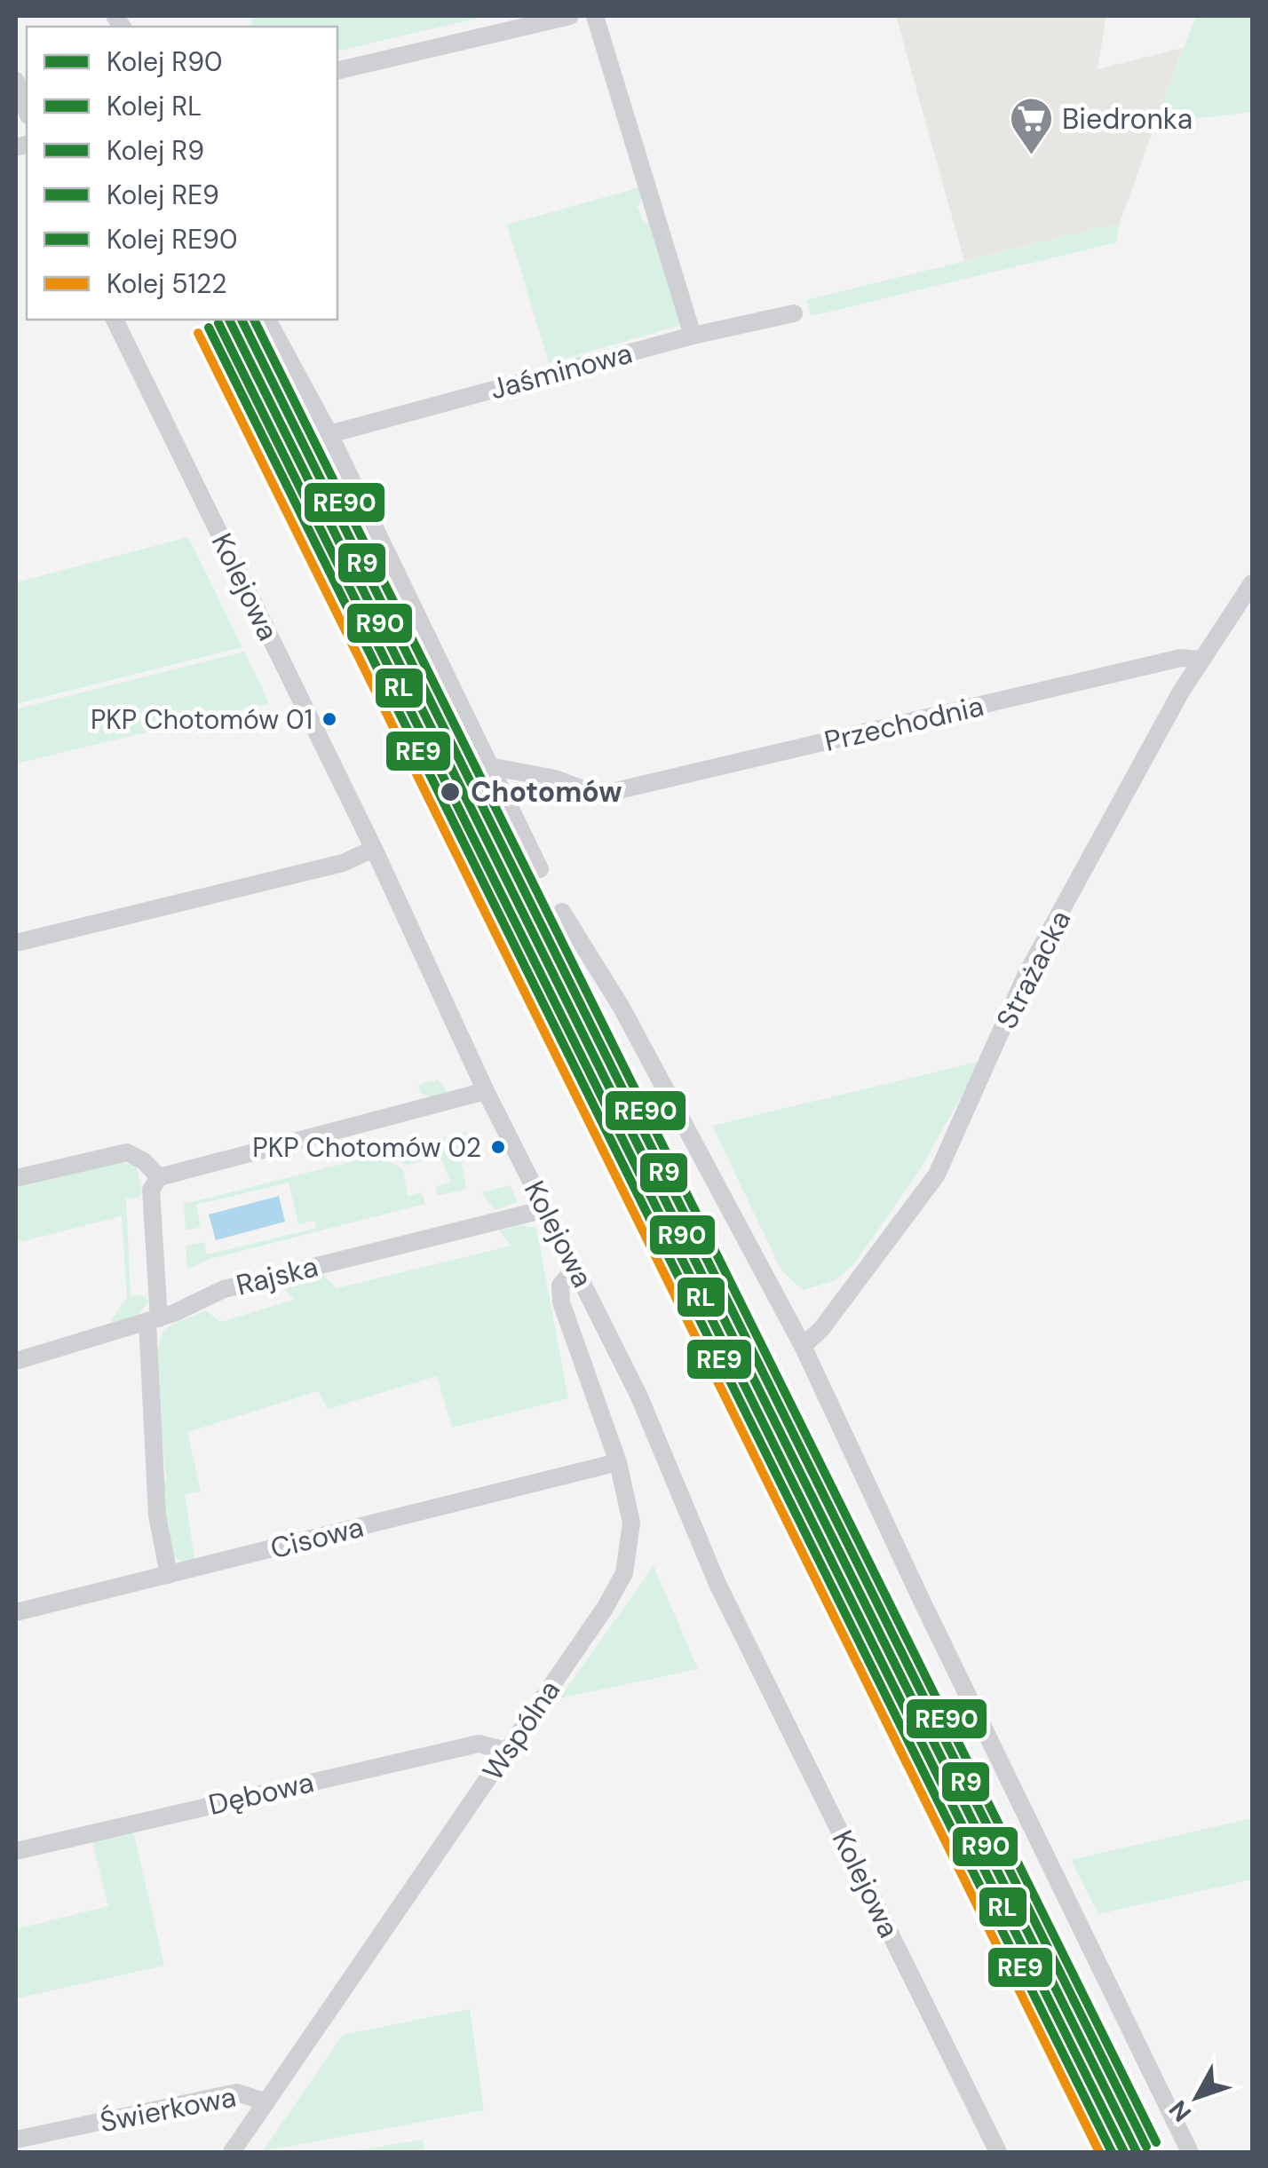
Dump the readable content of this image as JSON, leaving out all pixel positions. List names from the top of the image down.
{
  "streets": {
    "street": [
      "Jaśminowa",
      "Kolejowa",
      "Przechodnia",
      "Strażacka",
      "Rajska",
      "Cisowa",
      "Wspólna",
      "Dębowa",
      "Świerkowa"
    ]
  },
  "crossings": [
    ["Kolejowa", "Rajska"],
    ["Kolejowa", "Wspólna"],
    ["Przechodnia", "Strażacka"],
    ["Cisowa", "Wspólna"],
    ["Wspólna", "Dębowa"],
    ["Wspólna", "Świerkowa"]
  ],
  "places": {
    "supermarket": ["Biedronka"],
    "other": ["PKP Chotomów 01", "Chotomów", "PKP Chotomów 02"]
  },
  "lines": [
    "rail line R90",
    "rail line R9",
    "rail line RE90",
    "rail line RL",
    "rail line RE9",
    "rail line 5122"
  ],
  "legend": [
    "Kolej R90",
    "Kolej RL",
    "Kolej R9",
    "Kolej RE9",
    "Kolej RE90",
    "Kolej 5122"
  ],
  "north": "bottom left"
}
